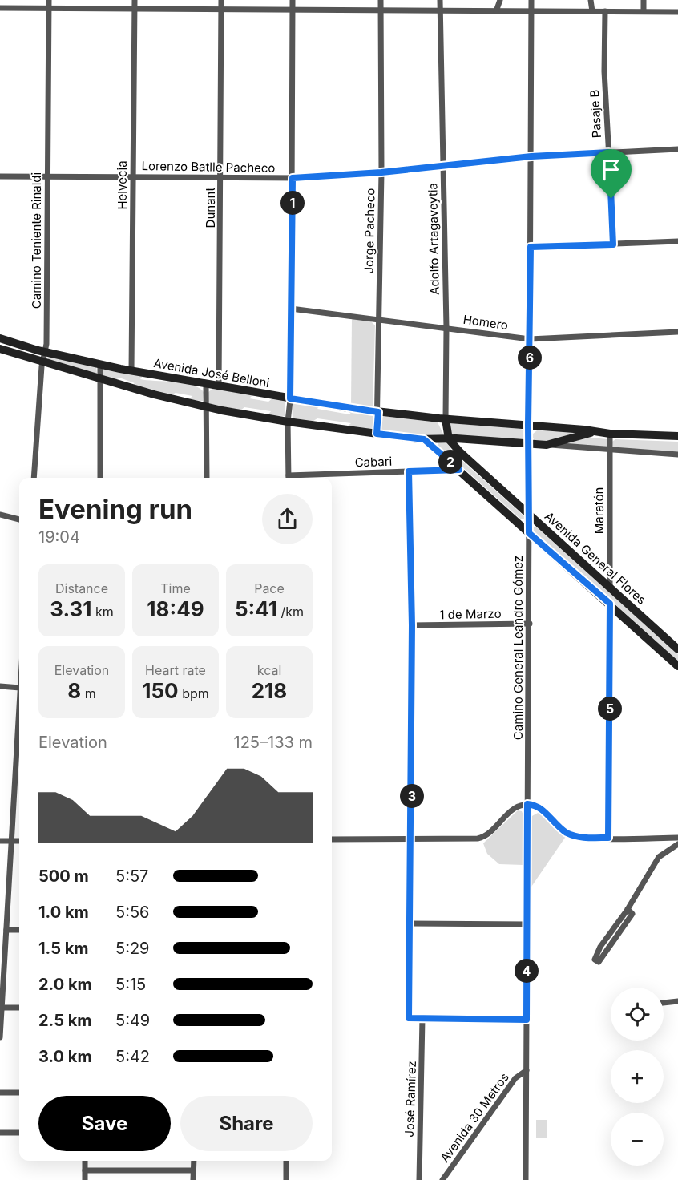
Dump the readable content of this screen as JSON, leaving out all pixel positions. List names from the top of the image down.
{
  "streets": {
    "main road": ["Avenida José Belloni", "Avenida General Flores"],
    "street": [
      "Pasaje B",
      "Lorenzo Batlle Pacheco",
      "Helvecia",
      "Dunant",
      "Jorge Pacheco",
      "Adolfo Artagaveytia",
      "Camino Teniente Rinaldi",
      "Homero",
      "Cabari",
      "Maratón",
      "1 de Marzo",
      "Camino General Leandro Gómez",
      "José Ramírez",
      "Avenida 30 Metros"
    ]
  },
  "crossings": [
    ["Pasaje B", "Lorenzo Batlle Pacheco"],
    ["Lorenzo Batlle Pacheco", "Helvecia"],
    ["Lorenzo Batlle Pacheco", "Dunant"],
    ["Lorenzo Batlle Pacheco", "Jorge Pacheco"],
    ["Lorenzo Batlle Pacheco", "Adolfo Artagaveytia"],
    ["Lorenzo Batlle Pacheco", "Camino Teniente Rinaldi"],
    ["Lorenzo Batlle Pacheco", "Camino General Leandro Gómez"],
    ["Helvecia", "Avenida José Belloni"],
    ["Dunant", "Avenida José Belloni"],
    ["Jorge Pacheco", "Homero"],
    ["Jorge Pacheco", "Avenida José Belloni"],
    ["Adolfo Artagaveytia", "Homero"],
    ["Adolfo Artagaveytia", "Avenida José Belloni"],
    ["Camino Teniente Rinaldi", "Avenida José Belloni"],
    ["Homero", "Camino General Leandro Gómez"],
    ["Avenida José Belloni", "Maratón"],
    ["Avenida José Belloni", "Avenida General Flores"],
    ["Avenida José Belloni", "Camino General Leandro Gómez"],
    ["Cabari", "Avenida General Flores"],
    ["Maratón", "Avenida General Flores"],
    ["Avenida General Flores", "Camino General Leandro Gómez"],
    ["1 de Marzo", "Camino General Leandro Gómez"],
    ["Camino General Leandro Gómez", "Avenida 30 Metros"]
  ],
  "page": {
    "pins": [
      "1",
      "6",
      "2",
      "5",
      "3",
      "4"
    ],
    "heading": ["Evening run", "19:04"],
    "stats": [
      ["Distance", "3.31 km"],
      ["Time", "18:49"],
      ["Pace", "5:41 /km"],
      ["Elevation", "8 m"],
      ["Heart rate", "150 bpm"],
      ["kcal", "218"]
    ],
    "chart": ["Elevation", "125–133 m"],
    "list": [
      {
        "name": "500 m",
        "note": "5:57"
      },
      {
        "name": "1.0 km",
        "note": "5:56"
      },
      {
        "name": "1.5 km",
        "note": "5:29"
      },
      {
        "name": "2.0 km",
        "note": "5:15"
      },
      {
        "name": "2.5 km",
        "note": "5:49"
      },
      {
        "name": "3.0 km",
        "note": "5:42"
      }
    ],
    "map_buttons": ["+", "−"],
    "buttons": ["Save", "Share"]
  }
}
